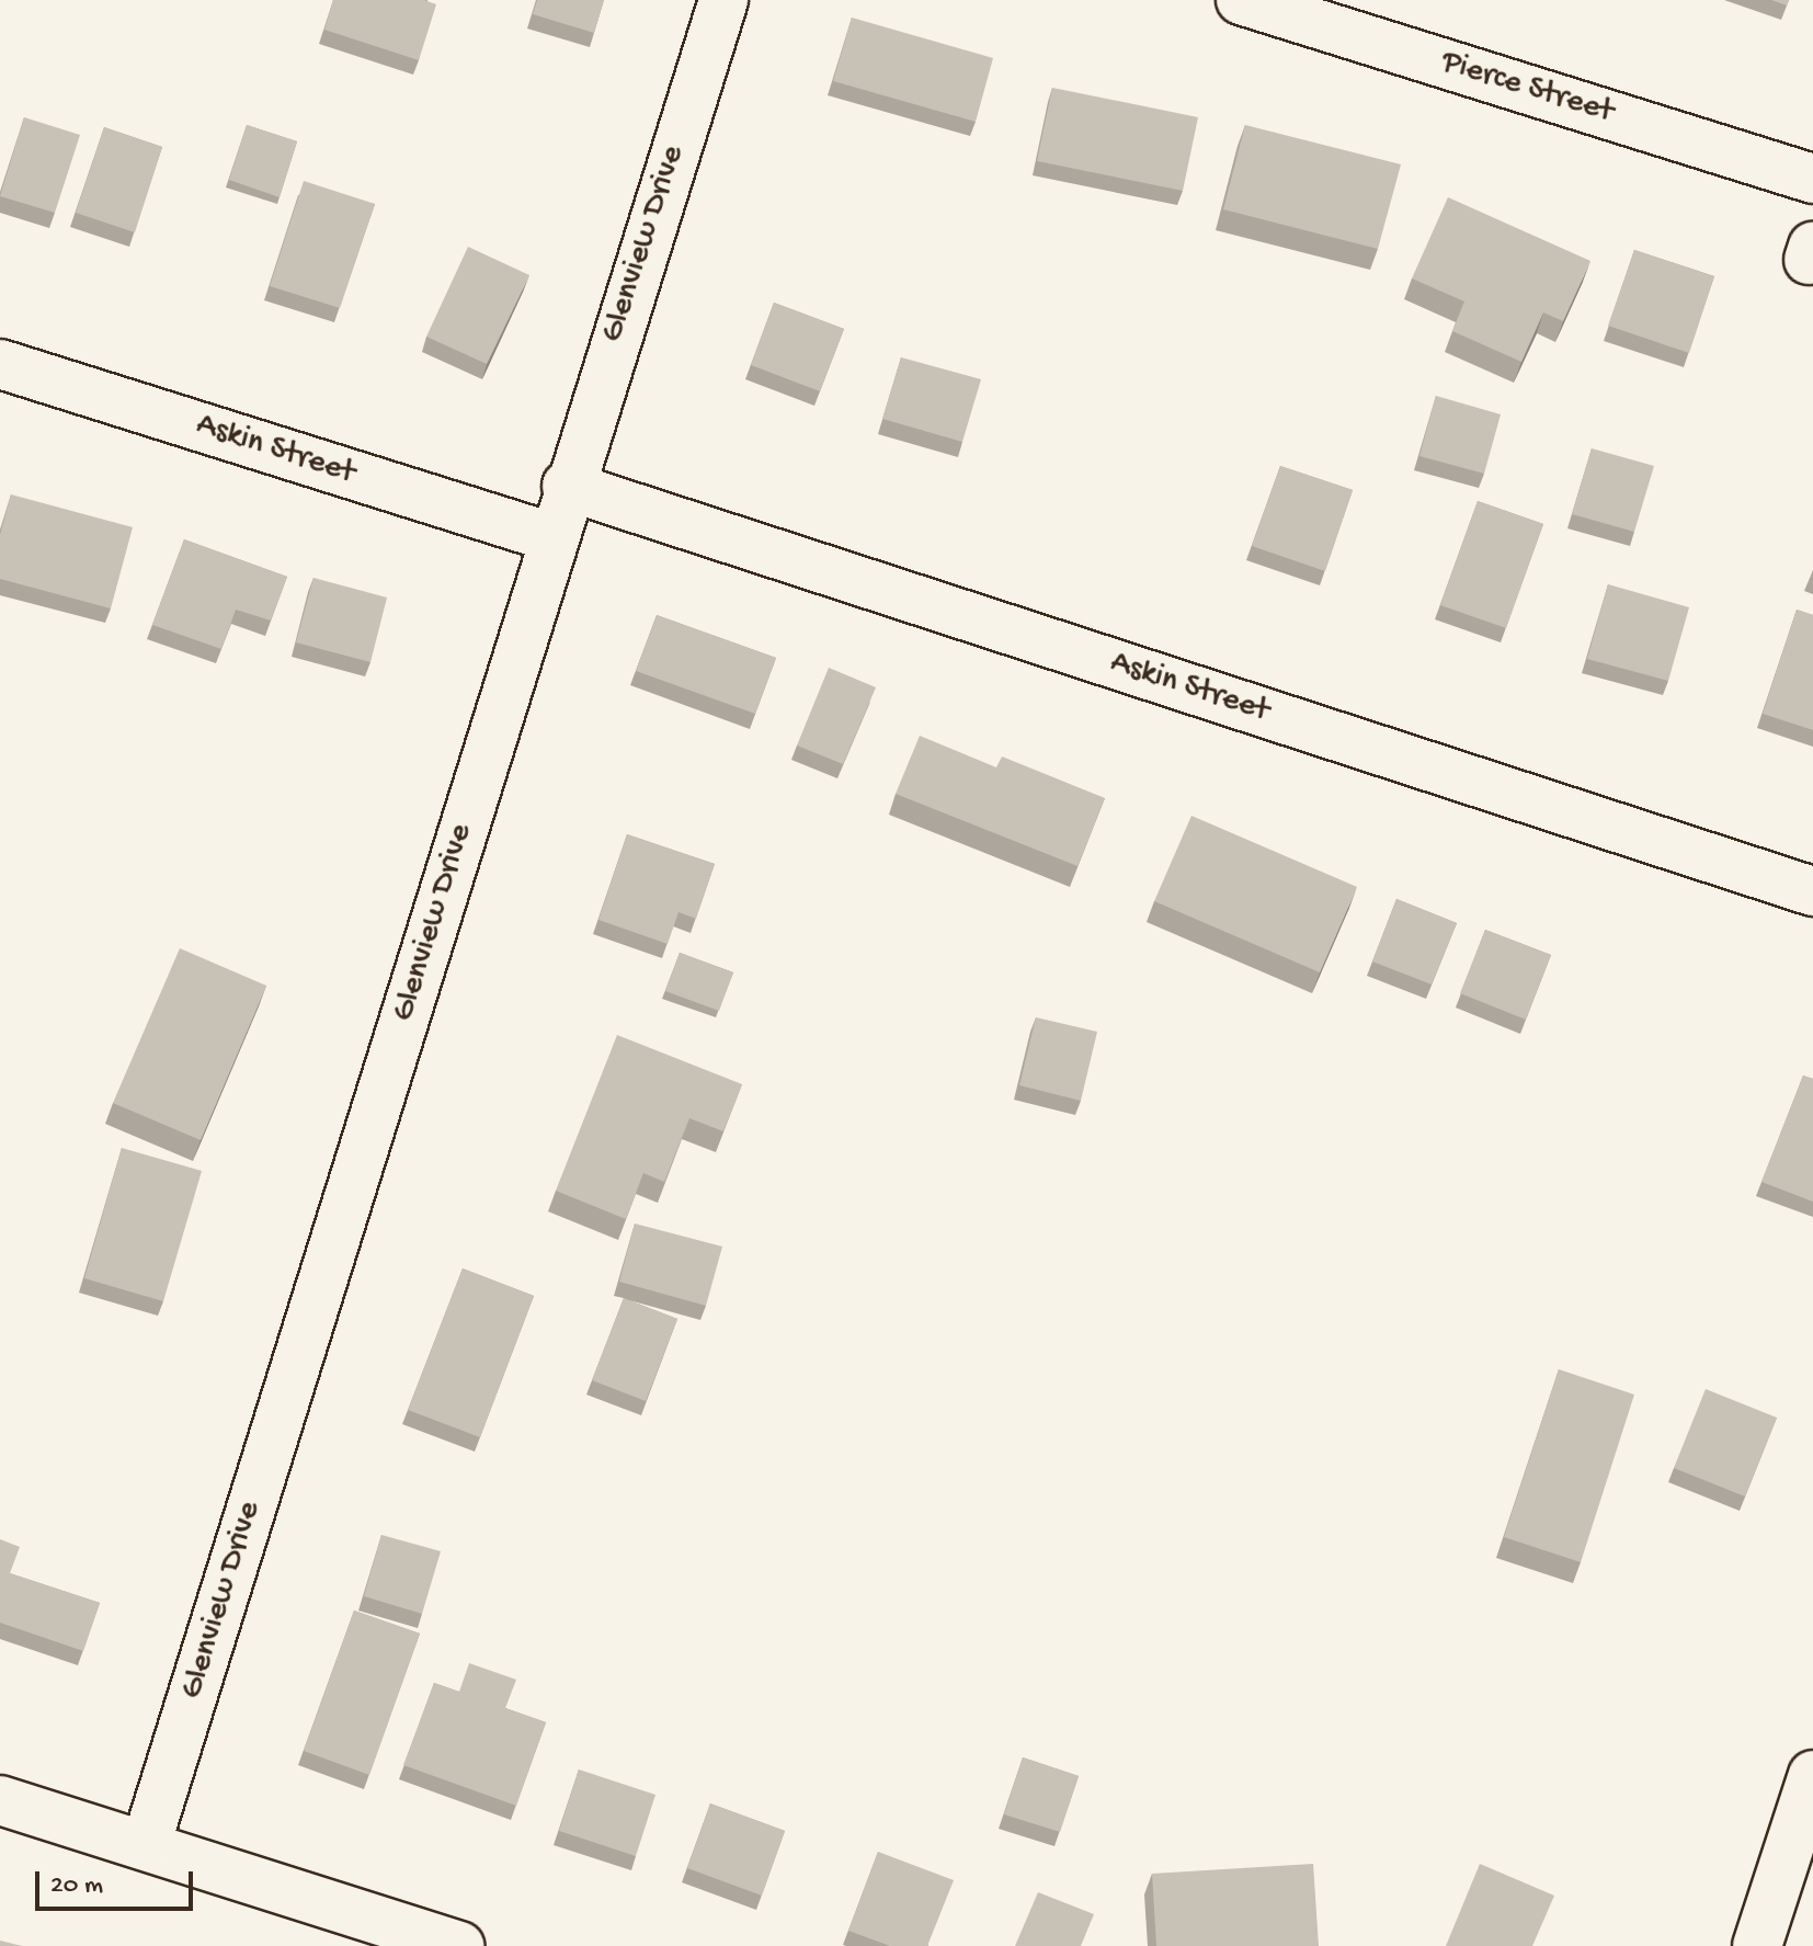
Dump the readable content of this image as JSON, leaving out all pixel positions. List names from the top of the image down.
{
  "streets": {
    "main road": ["Pierce Street", "Glenview Drive", "Askin Street"]
  },
  "crossings": [
    ["Glenview Drive", "Askin Street"]
  ],
  "scale_bar": "20 m"
}
